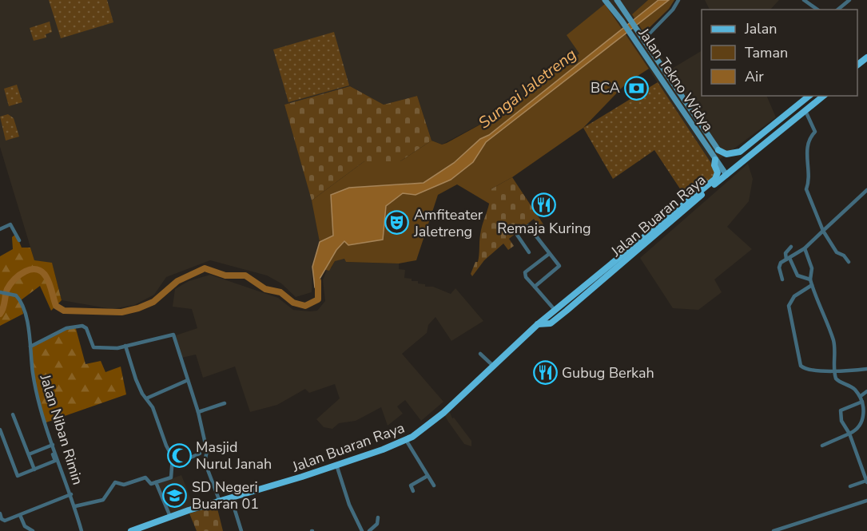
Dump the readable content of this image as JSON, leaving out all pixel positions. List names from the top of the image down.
{
  "streets": {
    "main road": ["Jalan Tekno Widya", "Jalan Buaran Raya"],
    "street": ["Jalan Niban Rimin"]
  },
  "crossings": [
    ["Jalan Tekno Widya", "Jalan Buaran Raya"]
  ],
  "water": ["Sungai Jaletreng"],
  "places": {
    "bank": ["BCA"],
    "restaurant": ["Remaja Kuring", "Gubug Berkah"],
    "theatre": ["Amfiteater Jaletreng"],
    "mosque": ["Masjid Nurul Janah"],
    "school or university": ["SD Negeri Buaran 01"]
  },
  "legend": ["Jalan", "Taman", "Air"]
}
